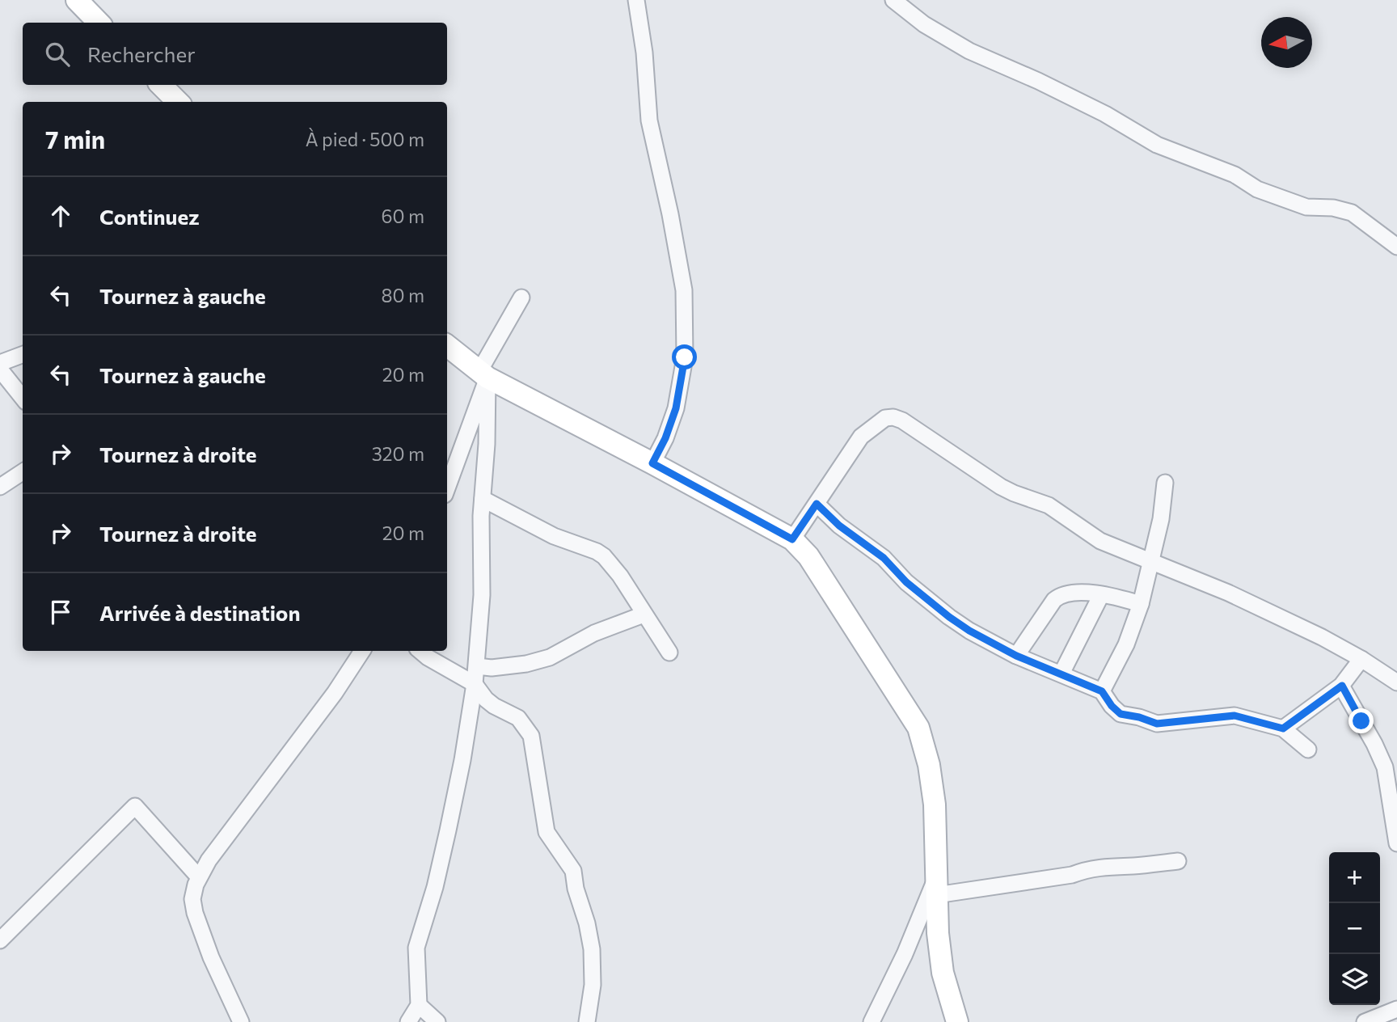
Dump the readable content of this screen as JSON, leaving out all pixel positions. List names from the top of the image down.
{
  "north": "left",
  "page": {
    "search": "Rechercher",
    "heading": ["7 min", "À pied · 500 m"],
    "list": [
      ["Continuez", "60 m"],
      ["Tournez à gauche", "80 m"],
      ["Tournez à gauche", "20 m"],
      ["Tournez à droite", "320 m"],
      ["Tournez à droite", "20 m"],
      "Arrivée à destination"
    ],
    "map_buttons": ["+", "−"]
  }
}
